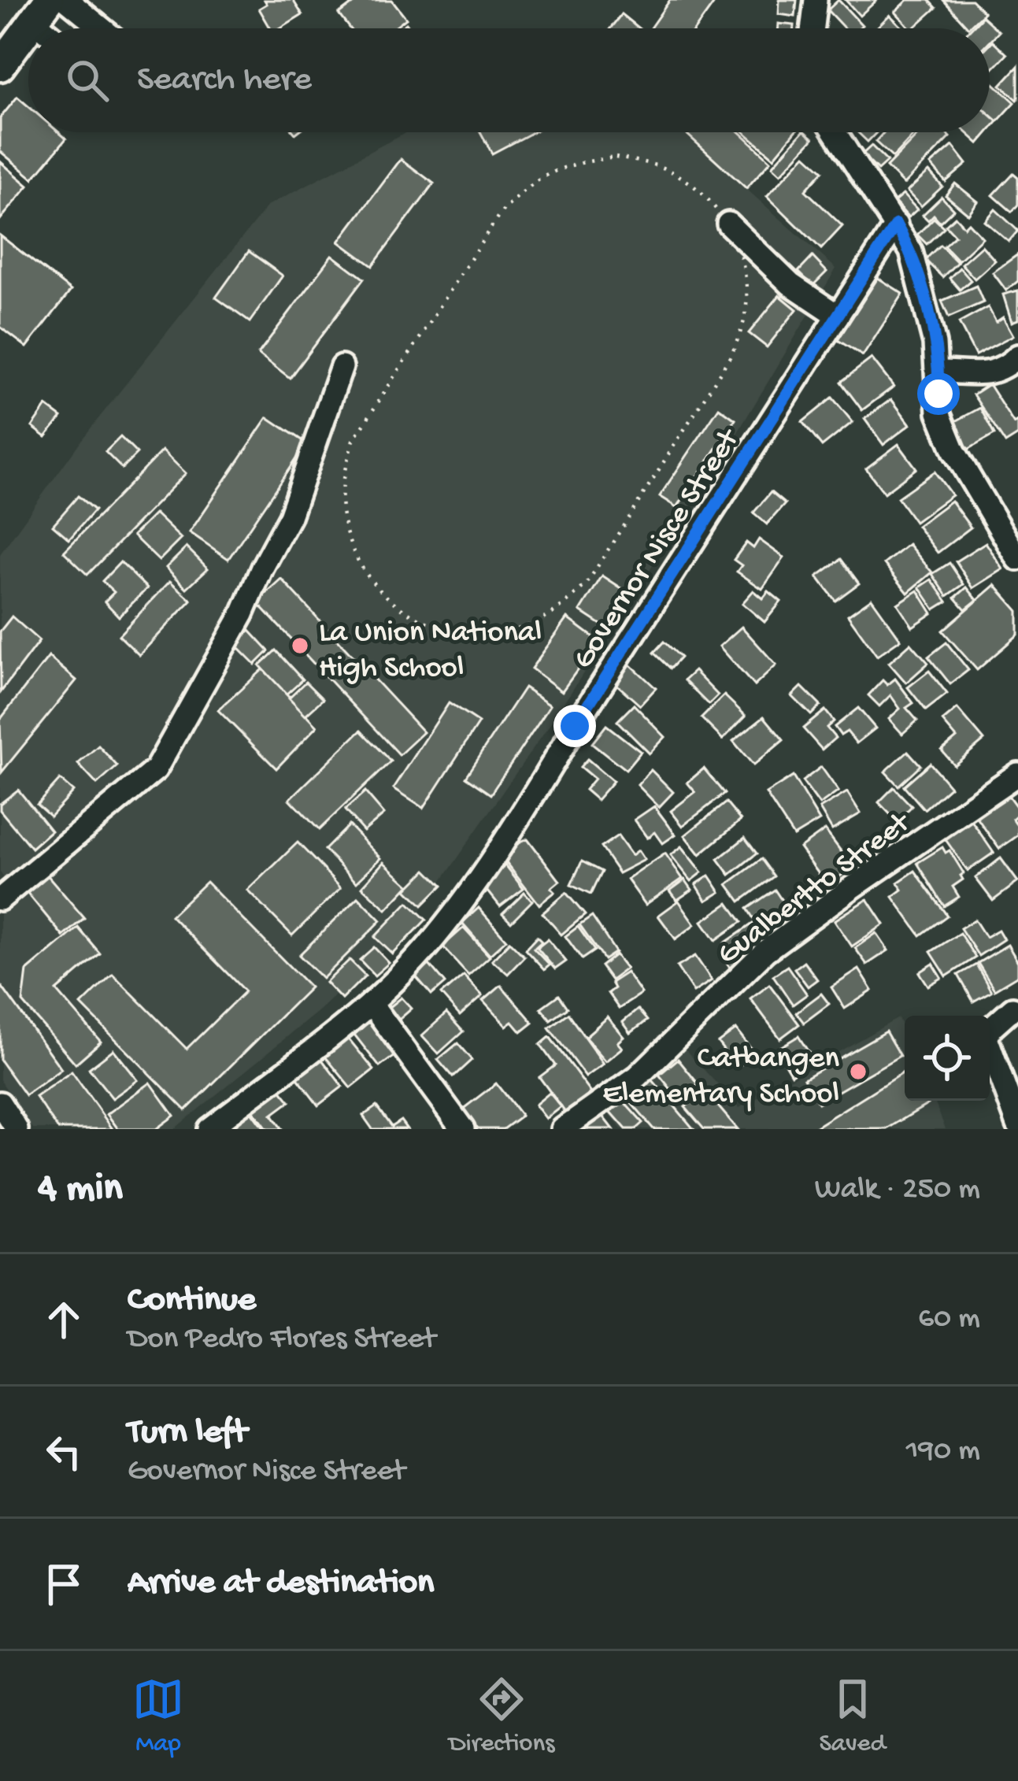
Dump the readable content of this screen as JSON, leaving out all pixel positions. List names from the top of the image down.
{
  "streets": {
    "street": ["Governor Nisce Street", "Gualbertto Street"]
  },
  "places": ["La Union National High School", "Catbangen Elementary School"],
  "page": {
    "search": "Search here",
    "heading": ["4 min", "Walk · 250 m"],
    "list": [
      ["Continue", "Don Pedro Flores Street", "60 m"],
      ["Turn left", "Governor Nisce Street", "190 m"],
      "Arrive at destination"
    ],
    "nav": ["Map", "Directions", "Saved"]
  }
}
